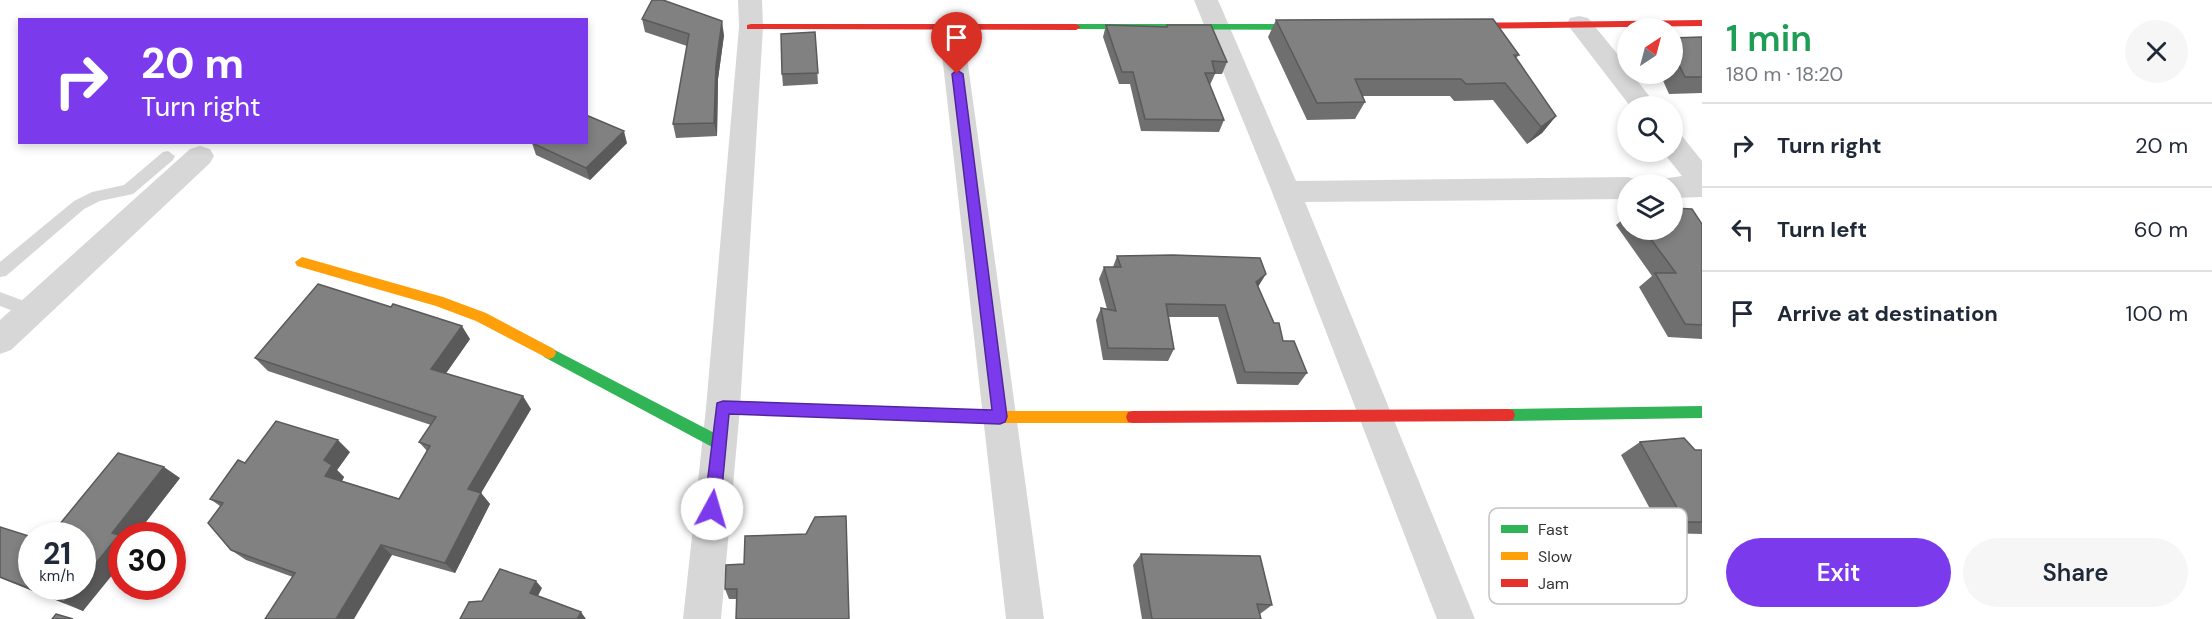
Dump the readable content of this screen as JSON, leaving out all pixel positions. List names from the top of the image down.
{
  "legend": ["Fast", "Slow", "Jam"],
  "north": "top right",
  "page": {
    "heading": ["1 min", "180 m · 18:20"],
    "turn": ["20 m", "Turn right"],
    "list": [
      {
        "name": "Turn right",
        "value": "20 m"
      },
      {
        "name": "Turn left",
        "value": "60 m"
      },
      {
        "name": "Arrive at destination",
        "value": "100 m"
      }
    ],
    "speed": "21 km/h",
    "limit": "30",
    "buttons": ["Exit", "Share"]
  }
}
